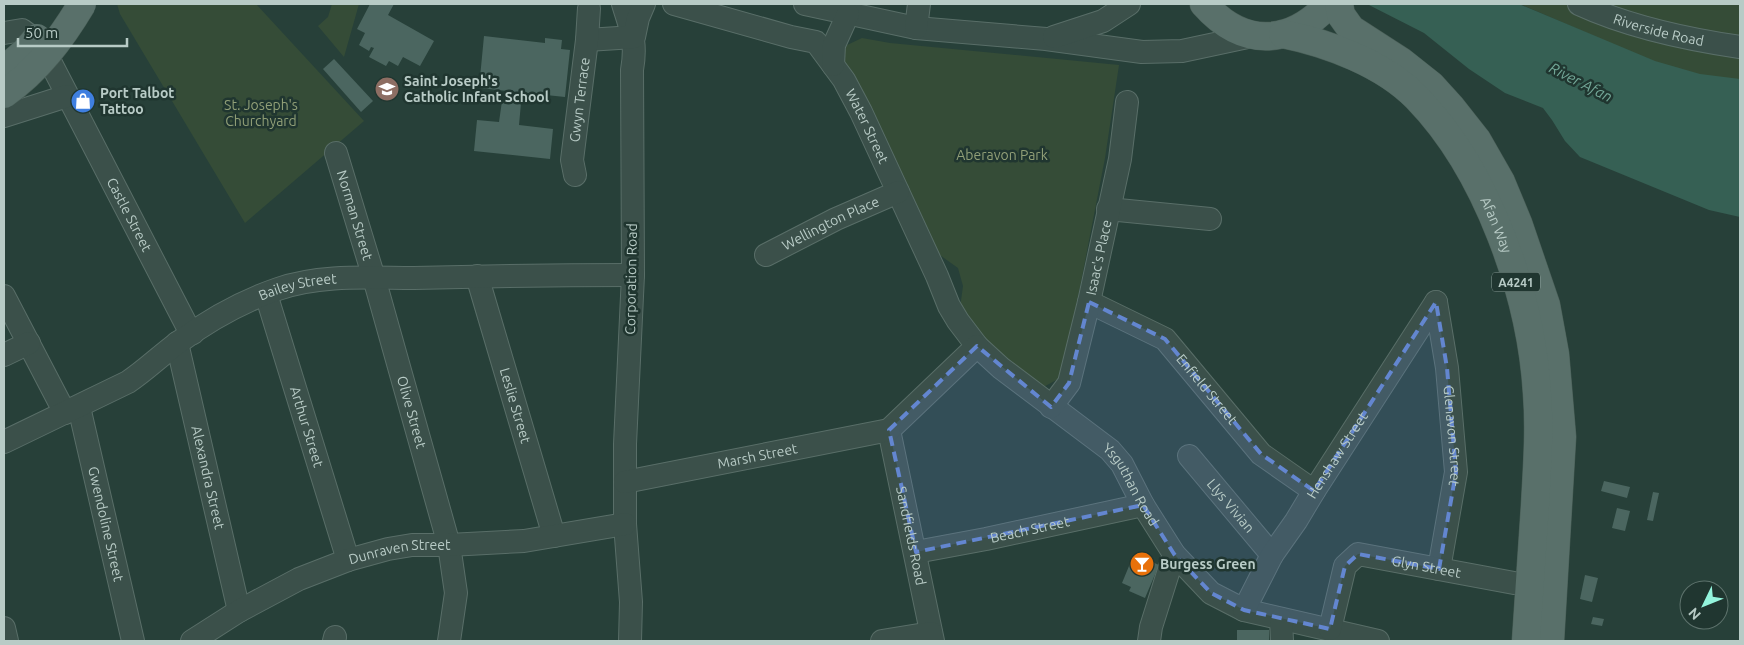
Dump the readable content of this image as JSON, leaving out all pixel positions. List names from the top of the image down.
{
  "streets": {
    "main road": ["Afan Way", "A4241"],
    "street": [
      "Riverside Road",
      "Gwyn Terrace",
      "Water Street",
      "Castle Street",
      "Norman Street",
      "Wellington Place",
      "Isaac's Place",
      "Corporation Road",
      "Bailey Street",
      "Enfield Street",
      "Leslie Street",
      "Olive Street",
      "Arthur Street",
      "Glenavon Street",
      "Henshaw Street",
      "Marsh Street",
      "Alexandra Street",
      "Ysguthan Road",
      "Llys Vivian",
      "Gwendoline Street",
      "Beach Street",
      "Sandfields Road",
      "Dunraven Street",
      "Glyn Street"
    ]
  },
  "crossings": [
    ["Gwyn Terrace", "Corporation Road"],
    ["Water Street", "Wellington Place"],
    ["Water Street", "Ysguthan Road"],
    ["Castle Street", "Bailey Street"],
    ["Castle Street", "Alexandra Street"],
    ["Norman Street", "Bailey Street"],
    ["Norman Street", "Olive Street"],
    ["Afan Way", "A4241"],
    ["Isaac's Place", "Enfield Street"],
    ["Isaac's Place", "Ysguthan Road"],
    ["Corporation Road", "Bailey Street"],
    ["Corporation Road", "Marsh Street"],
    ["Corporation Road", "Dunraven Street"],
    ["Bailey Street", "Leslie Street"],
    ["Bailey Street", "Olive Street"],
    ["Bailey Street", "Arthur Street"],
    ["Bailey Street", "Alexandra Street"],
    ["Bailey Street", "Gwendoline Street"],
    ["Enfield Street", "Henshaw Street"],
    ["Leslie Street", "Dunraven Street"],
    ["Olive Street", "Dunraven Street"],
    ["Arthur Street", "Dunraven Street"],
    ["Glenavon Street", "Henshaw Street"],
    ["Glenavon Street", "Glyn Street"],
    ["Henshaw Street", "Ysguthan Road"],
    ["Henshaw Street", "Llys Vivian"],
    ["Marsh Street", "Sandfields Road"],
    ["Alexandra Street", "Dunraven Street"],
    ["Ysguthan Road", "Beach Street"],
    ["Ysguthan Road", "Glyn Street"],
    ["Beach Street", "Sandfields Road"]
  ],
  "water": ["River Afan"],
  "parks": ["St. Joseph's Churchyard", "Aberavon Park"],
  "places": {
    "school or university": ["Saint Joseph's Catholic Infant School"],
    "shop": ["Port Talbot Tattoo"],
    "bar": ["Burgess Green"]
  },
  "scale_bar": "50 m",
  "north": "bottom left"
}
